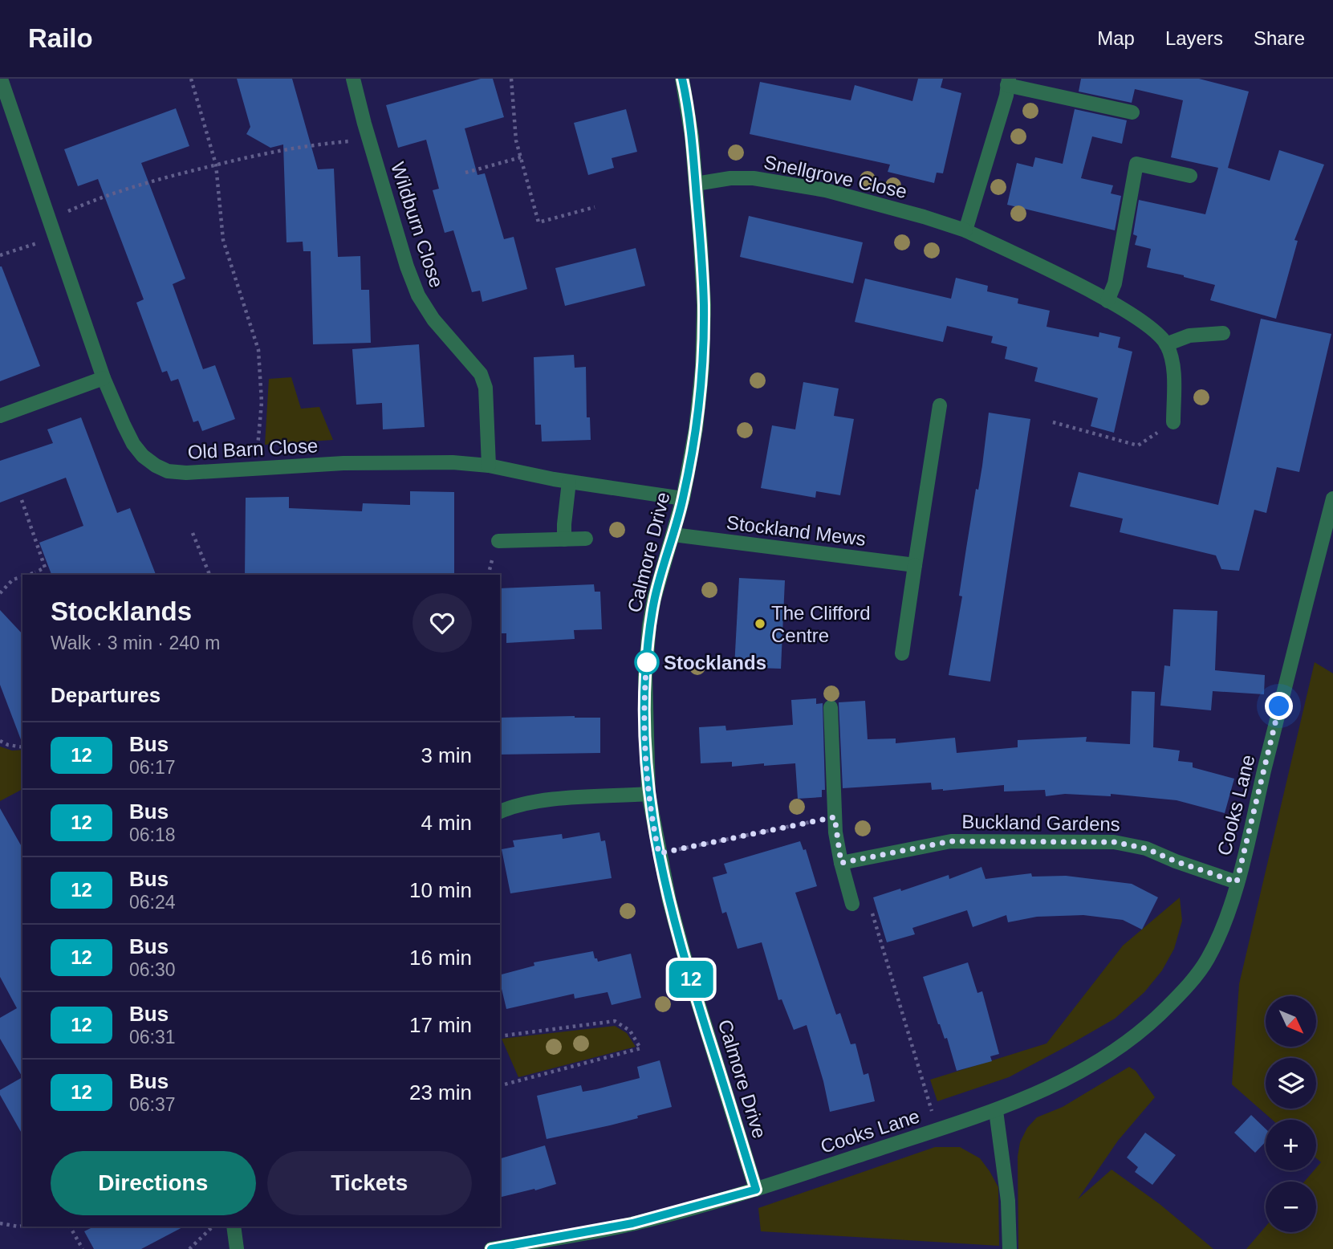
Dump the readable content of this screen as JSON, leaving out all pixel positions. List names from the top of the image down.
{
  "streets": {
    "street": [
      "Snellgrove Close",
      "Wildburn Close",
      "Old Barn Close",
      "Stockland Mews",
      "Calmore Drive",
      "Cooks Lane",
      "Buckland Gardens"
    ]
  },
  "crossings": [
    ["Snellgrove Close", "Calmore Drive"],
    ["Wildburn Close", "Old Barn Close"],
    ["Old Barn Close", "Calmore Drive"],
    ["Stockland Mews", "Calmore Drive"],
    ["Calmore Drive", "Cooks Lane"],
    ["Cooks Lane", "Buckland Gardens"]
  ],
  "places": ["The Clifford Centre", "Stocklands"],
  "lines": ["bus line 12"],
  "north": "bottom right",
  "page": {
    "header": "Railo",
    "nav": ["Map", "Layers", "Share"],
    "on_map": "12",
    "heading": [
      ["Stocklands", "Walk · 3 min · 240 m"],
      "Departures"
    ],
    "list": [
      {
        "mark": "12",
        "name": "Bus",
        "note": "06:17",
        "value": "3 min"
      },
      {
        "mark": "12",
        "name": "Bus",
        "note": "06:18",
        "value": "4 min"
      },
      {
        "mark": "12",
        "name": "Bus",
        "note": "06:24",
        "value": "10 min"
      },
      {
        "mark": "12",
        "name": "Bus",
        "note": "06:30",
        "value": "16 min"
      },
      {
        "mark": "12",
        "name": "Bus",
        "note": "06:31",
        "value": "17 min"
      },
      {
        "mark": "12",
        "name": "Bus",
        "note": "06:37",
        "value": "23 min"
      }
    ],
    "map_buttons": ["+", "−"],
    "buttons": ["Directions", "Tickets"]
  }
}
